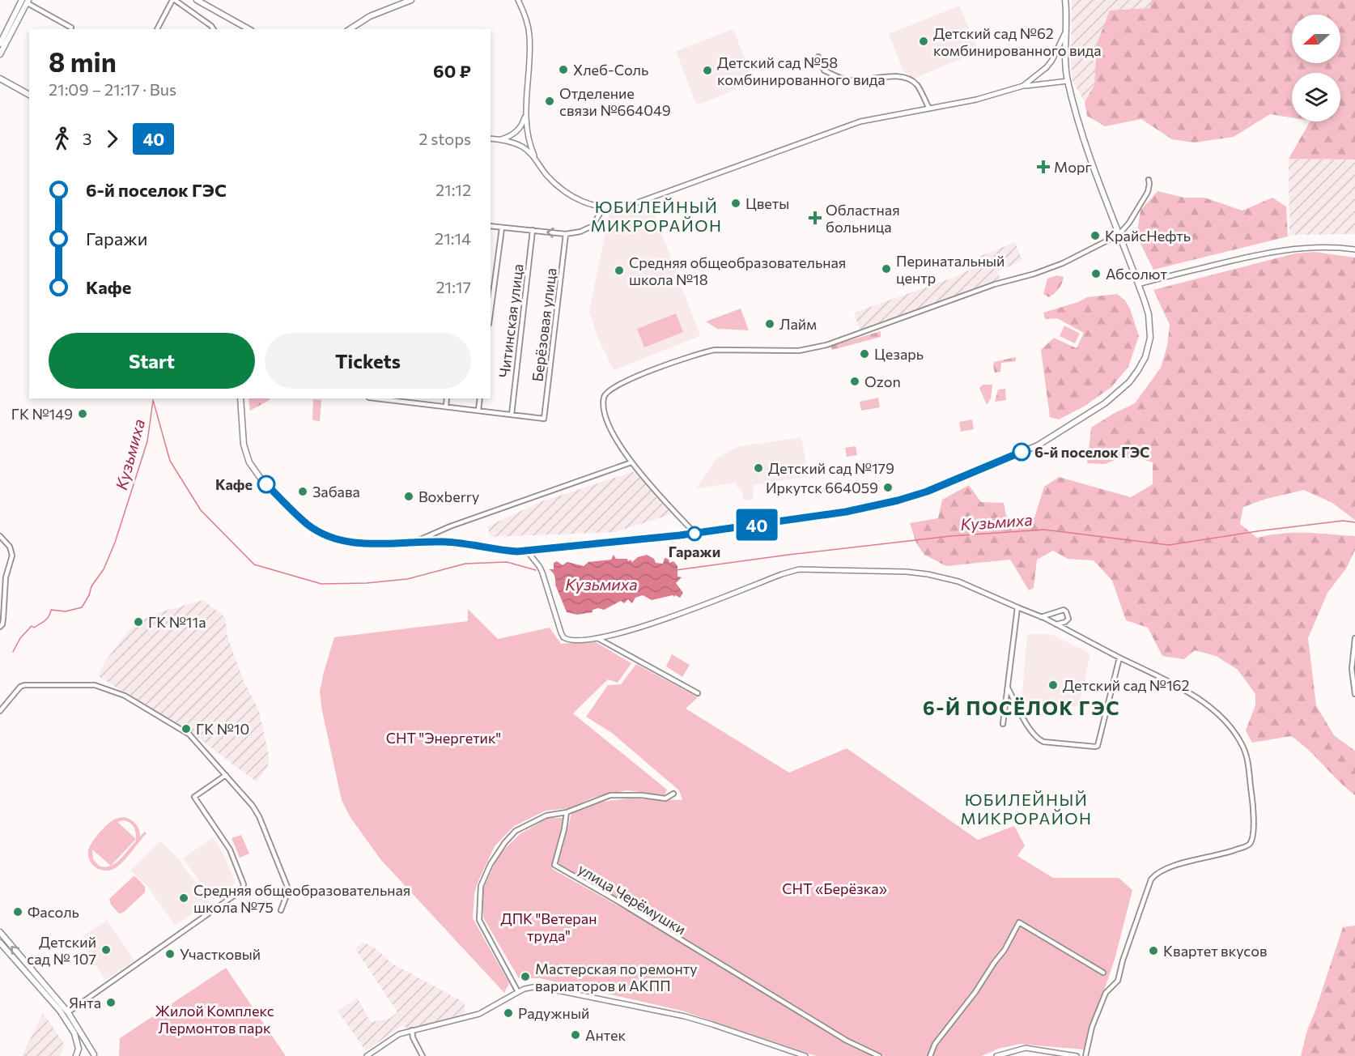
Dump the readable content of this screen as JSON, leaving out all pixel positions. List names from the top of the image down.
{
  "streets": {
    "street": ["Читинская улица", "Берёзовая улица", "улица Черёмушки"]
  },
  "crossings": [
    ["Читинская улица", "Берёзовая улица"]
  ],
  "districts": ["ЮБИЛЕЙНЫЙ МИКРОРАЙОН", "6-Й ПОСЁЛОК ГЭС", "ЮБИЛЕЙНЫЙ МИКРОРАЙОН"],
  "water": ["Кузьмиха"],
  "parks": [
    "СНТ \"Энергетик\"",
    "СНТ «Берёзка»",
    "ДПК \"Ветеран труда\"",
    "Жилой Комплекс Лермонтов парк"
  ],
  "places": {
    "other": [
      "Детский сад №62 комбинированного вида",
      "Хлеб-Соль",
      "Детский сад №58 комбинированного вида",
      "Отделение связи №664049",
      "Цветы",
      "КрайсНефть",
      "Перинатальный центр",
      "Средняя общеобразовательная школа №18",
      "Абсолют",
      "Лайм",
      "Цезарь",
      "Ozon",
      "ГК №149",
      "6-й поселок ГЭС",
      "Детский сад №179",
      "Кафе",
      "Иркутск 664059",
      "Забава",
      "Boxberry",
      "Гаражи",
      "ГК №11а",
      "Детский сад №162",
      "ГК №10",
      "Средняя общеобразовательная школа №75",
      "Фасоль",
      "Детский сад № 107",
      "Квартет вкусов",
      "Участковый",
      "Мастерская по ремонту вариаторов и АКПП",
      "Янта",
      "Радужный",
      "Антек"
    ],
    "health": ["Морг", "Областная больница"]
  },
  "lines": ["bus line 40"],
  "north": "left",
  "page": {
    "on_map": "40",
    "heading": ["8 min", "21:09 – 21:17 · Bus", "60 ₽"],
    "legs": ["3", "40", "2 stops"],
    "list": [
      {
        "name": "6-й поселок ГЭС",
        "value": "21:12"
      },
      {
        "name": "Гаражи",
        "value": "21:14"
      },
      {
        "name": "Кафе",
        "value": "21:17"
      }
    ],
    "buttons": ["Start", "Tickets"]
  }
}
